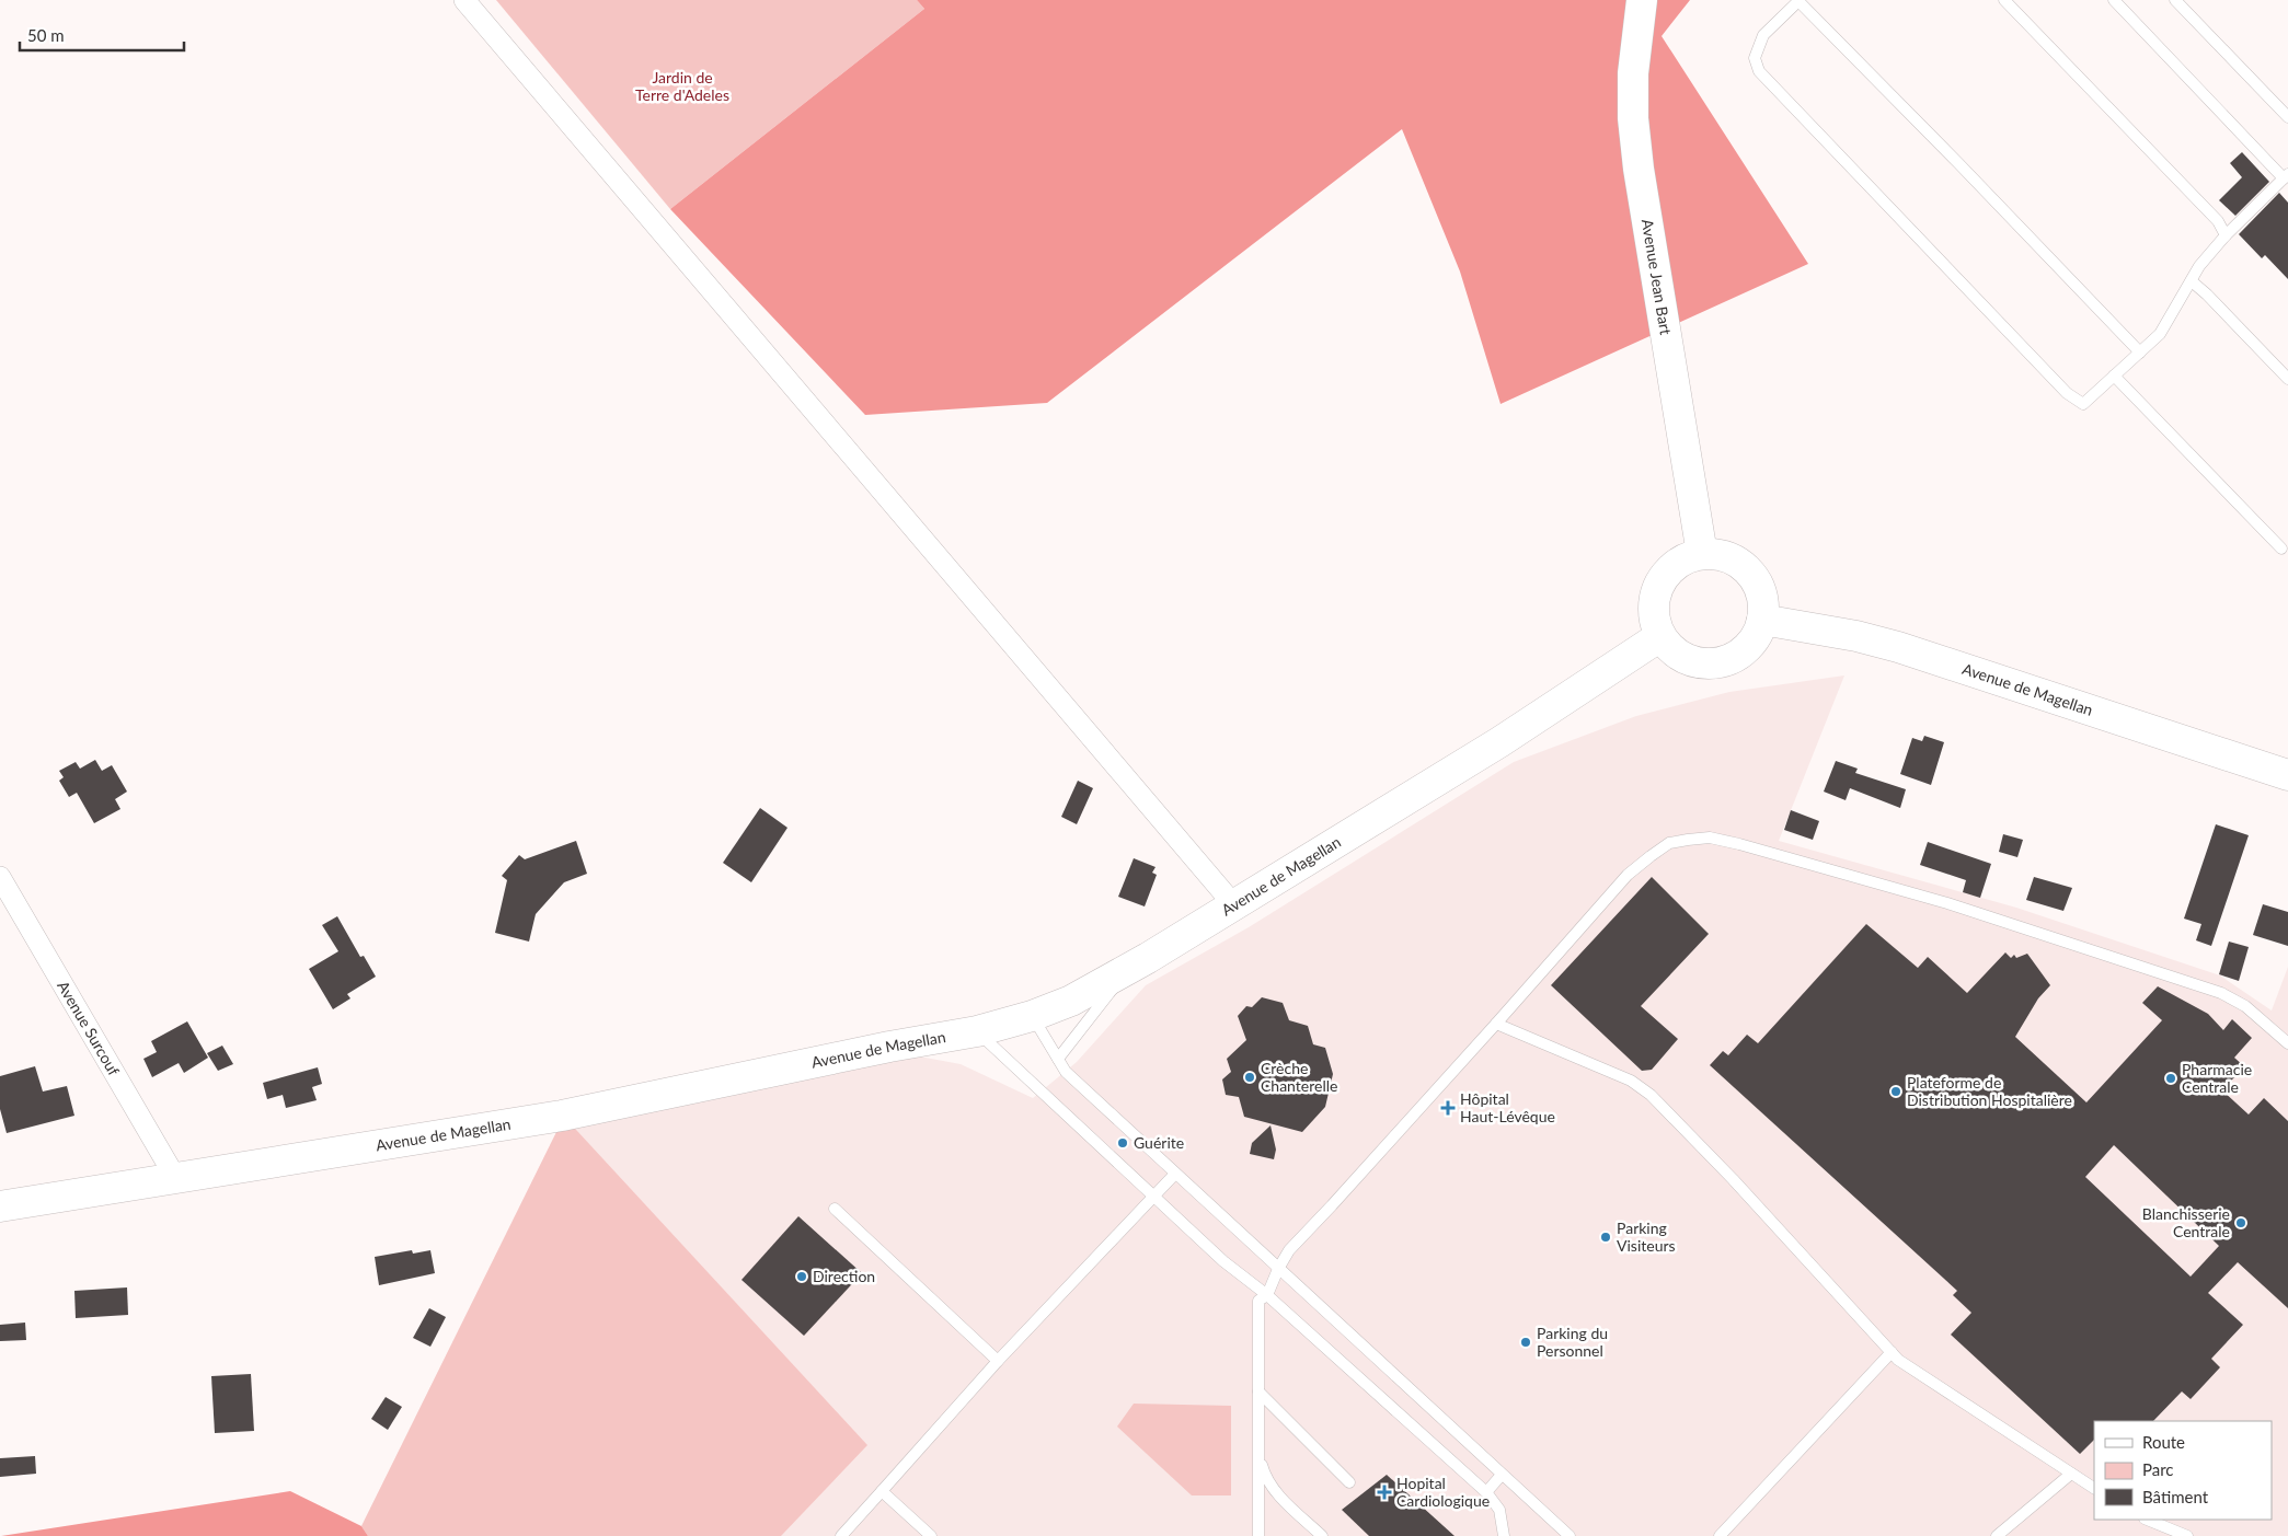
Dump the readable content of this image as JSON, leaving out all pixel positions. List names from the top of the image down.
{
  "streets": {
    "street": ["Avenue Jean Bart", "Avenue de Magellan", "Avenue Surcouf"]
  },
  "crossings": [
    ["Avenue Jean Bart", "Avenue de Magellan"],
    ["Avenue de Magellan", "Avenue Surcouf"]
  ],
  "parks": ["Jardin de Terre d'Adeles"],
  "places": {
    "other": [
      "Crèche Chanterelle",
      "Pharmacie Centrale",
      "Plateforme de Distribution Hospitalière",
      "Guérite",
      "Blanchisserie Centrale",
      "Parking Visiteurs",
      "Direction",
      "Parking du Personnel"
    ],
    "health": ["Hôpital Haut-Lévêque", "Hopital Cardiologique"]
  },
  "legend": ["Route", "Parc", "Bâtiment"],
  "scale_bar": "50 m"
}
